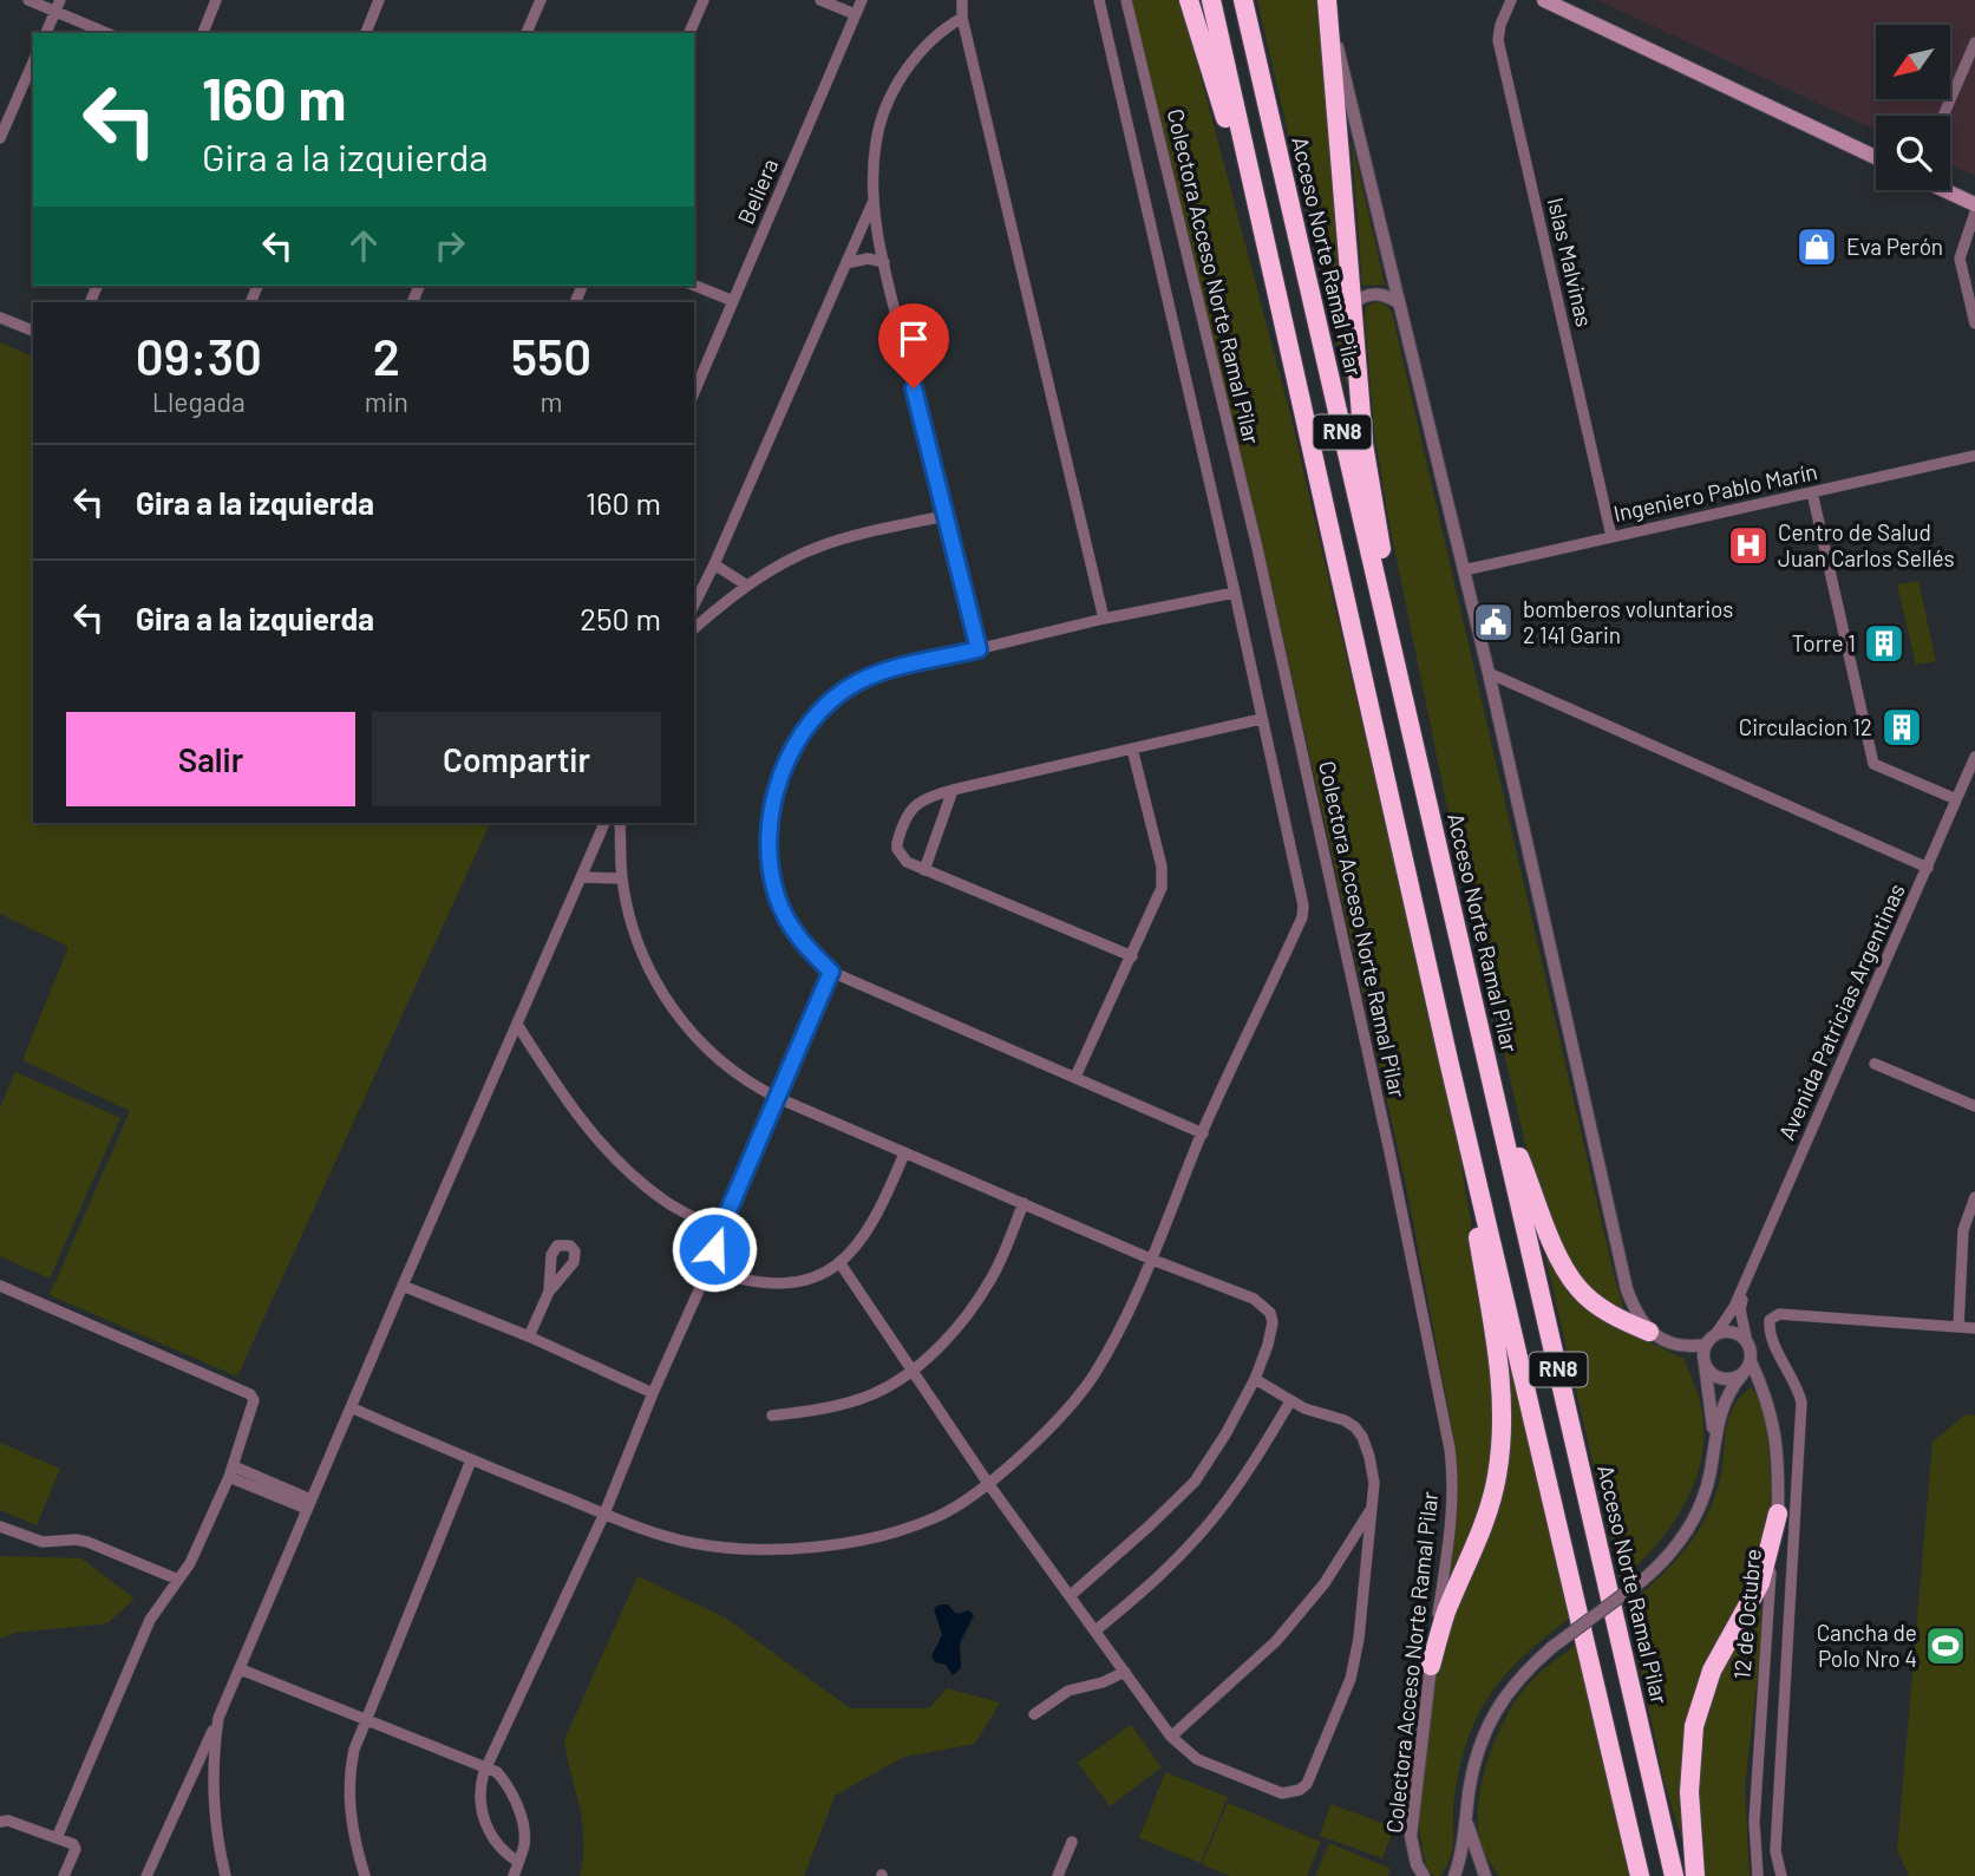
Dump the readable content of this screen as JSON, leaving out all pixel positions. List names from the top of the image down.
{
  "streets": {
    "highway": ["Acceso Norte Ramal Pilar", "RN8"],
    "street": [
      "Beliera",
      "Islas Malvinas",
      "Colectora Acceso Norte Ramal Pilar",
      "Ingeniero Pablo Marín",
      "Avenida Patricias Argentinas",
      "12 de Octubre"
    ]
  },
  "crossings": [
    ["Islas Malvinas", "Ingeniero Pablo Marín"],
    ["Avenida Patricias Argentinas", "12 de Octubre"]
  ],
  "places": {
    "shop": ["Eva Perón"],
    "hospital": ["Centro de Salud Juan Carlos Sellés"],
    "public building": ["bomberos voluntarios 2 141 Garin"],
    "building": ["Torre 1", "Circulacion 12"],
    "sports": ["Cancha de Polo Nro 4"]
  },
  "north": "bottom left",
  "page": {
    "turn": ["160 m", "Gira a la izquierda"],
    "eta": [
      "09:30",
      "Llegada",
      "2",
      "min",
      "550",
      "m"
    ],
    "list": [
      {
        "name": "Gira a la izquierda",
        "value": "160 m"
      },
      {
        "name": "Gira a la izquierda",
        "value": "250 m"
      }
    ],
    "buttons": ["Salir", "Compartir"]
  }
}
